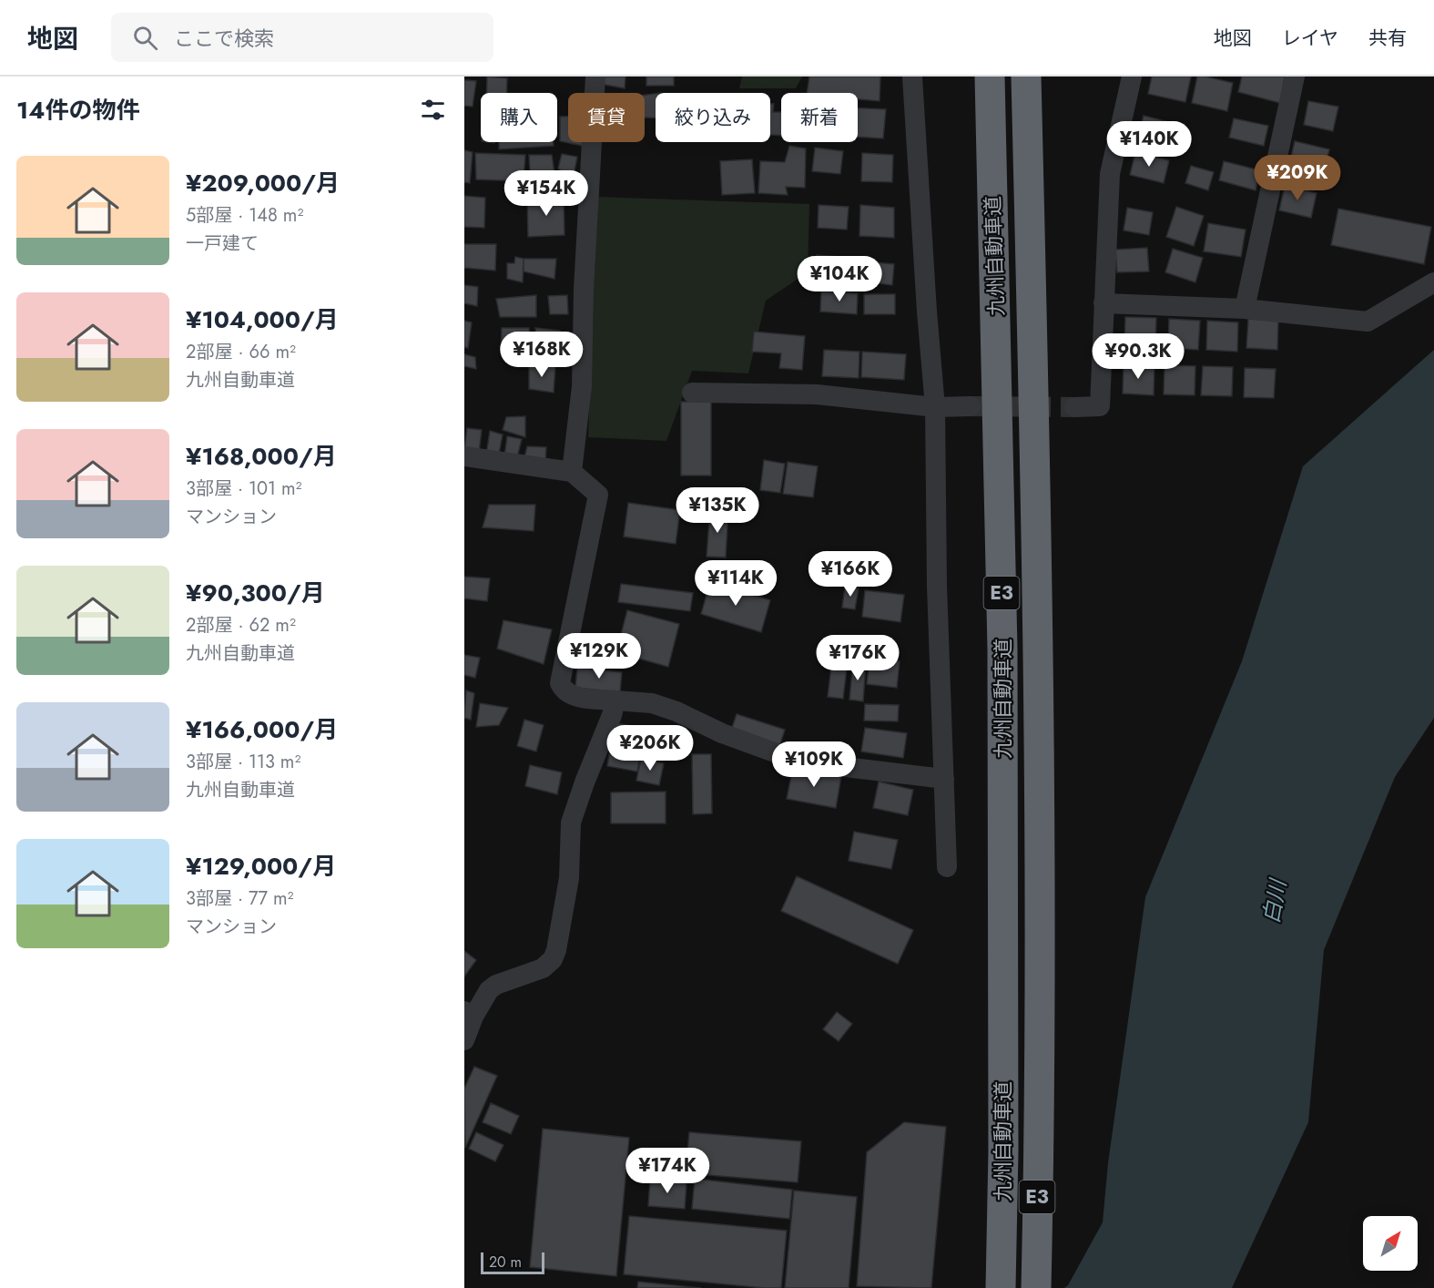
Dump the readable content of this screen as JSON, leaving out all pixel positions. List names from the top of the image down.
{
  "streets": {
    "highway": ["九州自動車道", "E3"]
  },
  "water": ["白川"],
  "scale_bar": "20 m",
  "north": "top right",
  "page": {
    "header": "地図",
    "search": "ここで検索",
    "nav": ["地図", "レイヤ", "共有"],
    "heading": "14件の物件",
    "chip": [
      "購入",
      "賃貸",
      "絞り込み",
      "新着"
    ],
    "price": [
      "¥140K",
      "¥209K",
      "¥154K",
      "¥104K",
      "¥168K",
      "¥90.3K",
      "¥135K",
      "¥166K",
      "¥114K",
      "¥129K",
      "¥176K",
      "¥206K",
      "¥109K",
      "¥174K"
    ],
    "list": [
      {
        "name": "¥209,000/月",
        "note": "5部屋 · 148 m² · 一戸建て"
      },
      {
        "name": "¥104,000/月",
        "note": "2部屋 · 66 m² · 九州自動車道"
      },
      {
        "name": "¥168,000/月",
        "note": "3部屋 · 101 m² · マンション"
      },
      {
        "name": "¥90,300/月",
        "note": "2部屋 · 62 m² · 九州自動車道"
      },
      {
        "name": "¥166,000/月",
        "note": "3部屋 · 113 m² · 九州自動車道"
      },
      {
        "name": "¥129,000/月",
        "note": "3部屋 · 77 m² · マンション"
      }
    ],
    "scale": "20 m"
  }
}
